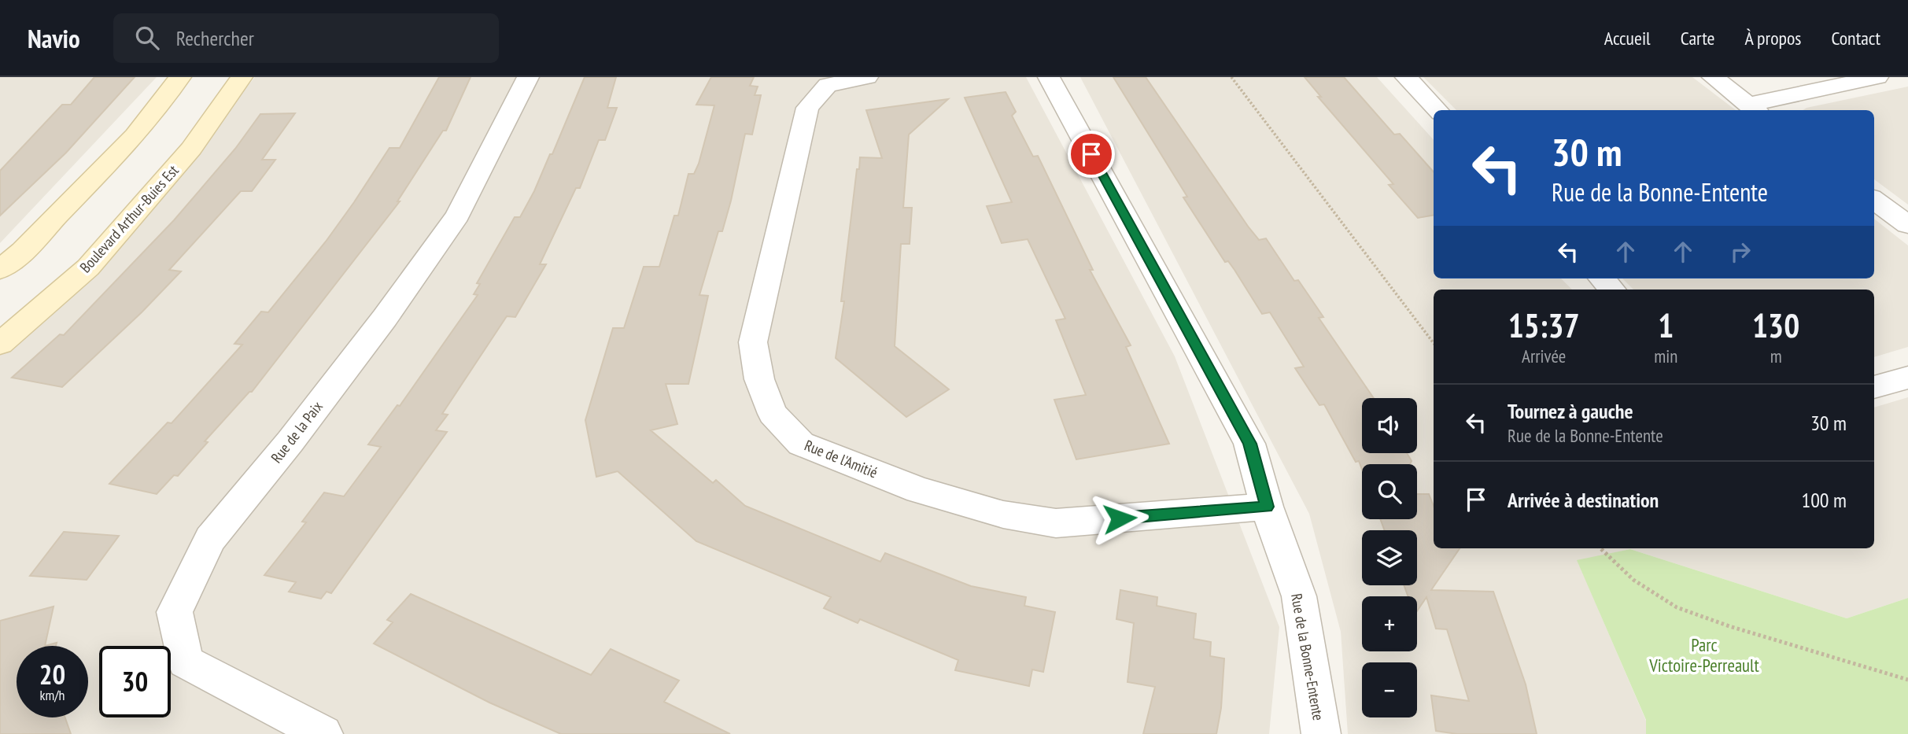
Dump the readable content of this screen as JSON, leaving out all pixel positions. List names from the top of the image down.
{
  "streets": {
    "street": [
      "Boulevard Arthur-Buies Est",
      "Rue de la Paix",
      "Rue de l'Amitié",
      "Rue de la Bonne-Entente"
    ]
  },
  "crossings": [
    ["Rue de l'Amitié", "Rue de la Bonne-Entente"]
  ],
  "parks": ["Parc Victoire-Perreault"],
  "page": {
    "header": "Navio",
    "search": "Rechercher",
    "nav": [
      "Accueil",
      "Carte",
      "À propos",
      "Contact"
    ],
    "turn": ["30 m", "Rue de la Bonne-Entente"],
    "eta": [
      "15:37",
      "Arrivée",
      "1",
      "min",
      "130",
      "m"
    ],
    "list": [
      {
        "name": "Tournez à gauche",
        "note": "Rue de la Bonne-Entente",
        "value": "30 m"
      },
      {
        "name": "Arrivée à destination",
        "value": "100 m"
      }
    ],
    "map_buttons": ["+", "−"],
    "speed": "20 km/h",
    "limit": "30"
  }
}
